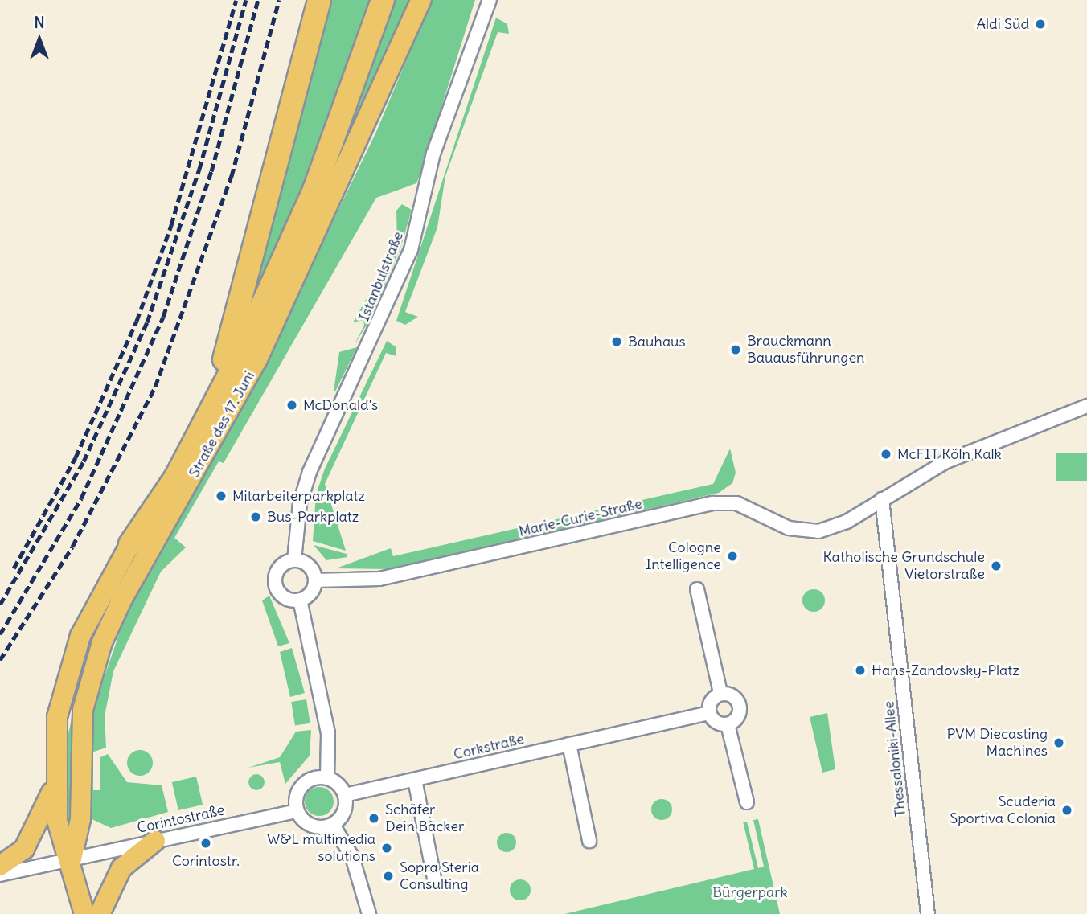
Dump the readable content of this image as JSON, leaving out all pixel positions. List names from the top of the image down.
{
  "streets": {
    "main road": ["Straße des 17. Juni"],
    "street": [
      "Istanbulstraße",
      "Marie-Curie-Straße",
      "Corkstraße",
      "Thessaloniki-Allee",
      "Corintostraße"
    ]
  },
  "crossings": [
    ["Istanbulstraße", "Marie-Curie-Straße"],
    ["Straße des 17. Juni", "Corintostraße"],
    ["Marie-Curie-Straße", "Thessaloniki-Allee"],
    ["Corkstraße", "Corintostraße"]
  ],
  "parks": ["Bürgerpark"],
  "places": [
    "Aldi Süd",
    "Bauhaus",
    "Brauckmann Bauausführungen",
    "McDonald's",
    "McFIT Köln Kalk",
    "Mitarbeiterparkplatz",
    "Bus-Parkplatz",
    "Cologne Intelligence",
    "Katholische Grundschule Vietorstraße",
    "Hans-Zandovsky-Platz",
    "PVM Diecasting Machines",
    "Scuderia Sportiva Colonia",
    "Schäfer Dein Bäcker",
    "Corintostr.",
    "W&L multimedia solutions",
    "Sopra Steria Consulting"
  ],
  "north": "top"
}
